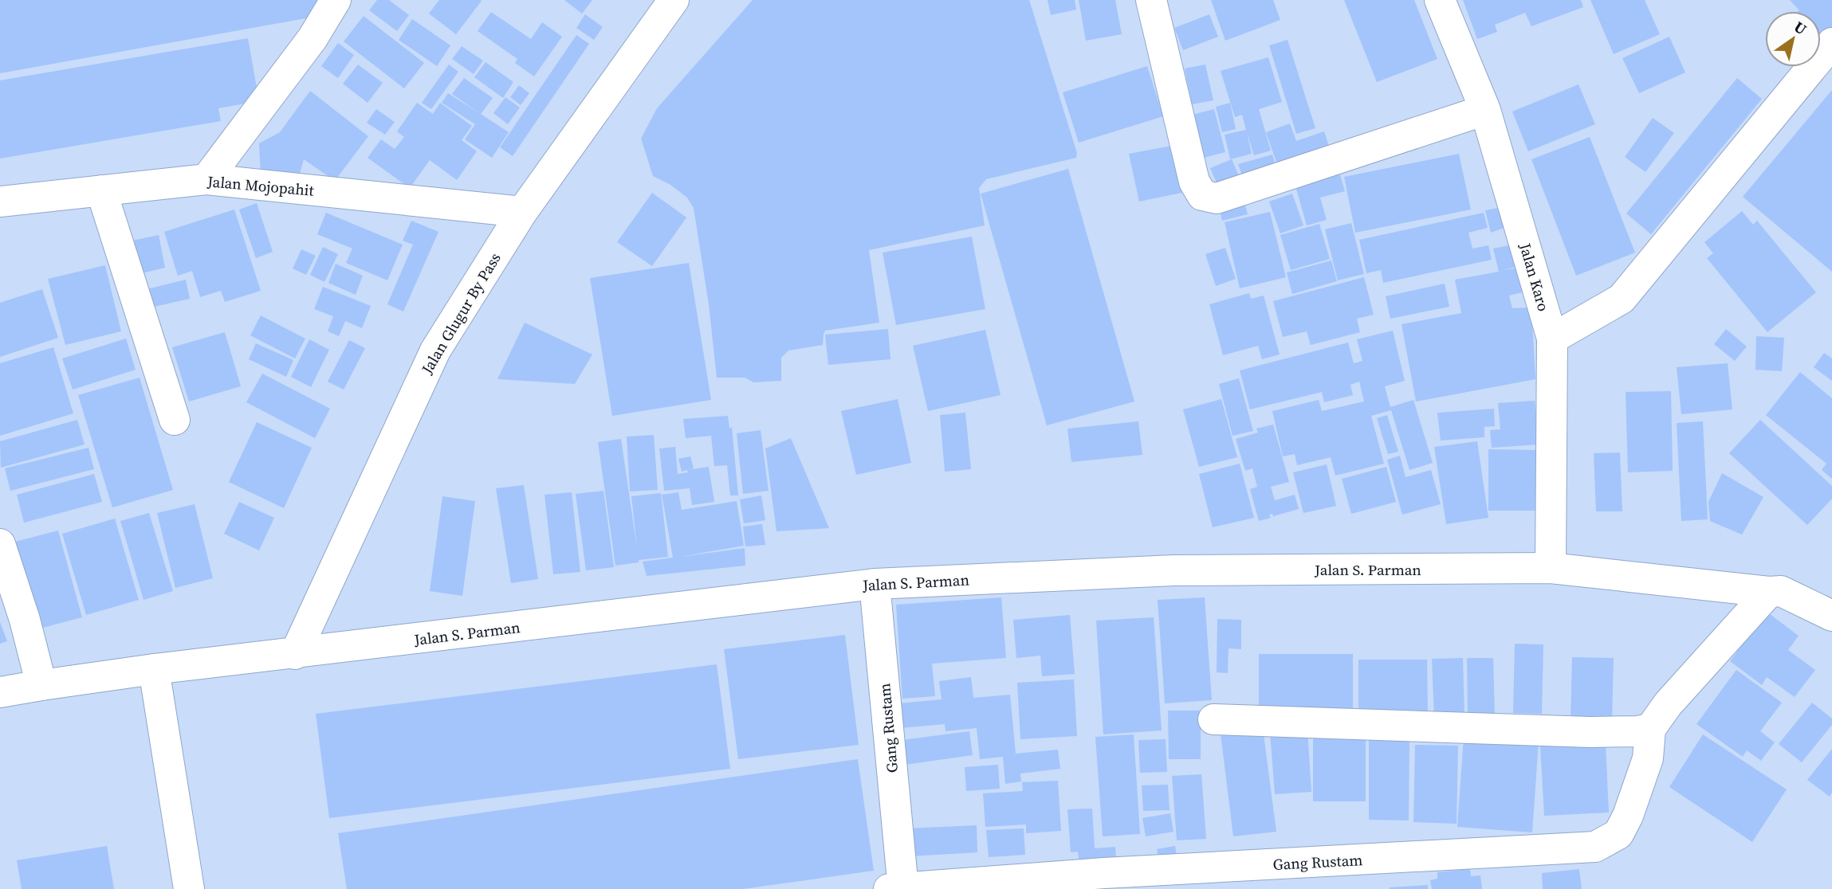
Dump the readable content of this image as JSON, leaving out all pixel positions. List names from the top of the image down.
{
  "streets": {
    "street": [
      "Jalan Mojopahit",
      "Jalan Karo",
      "Jalan Glugur By Pass",
      "Jalan S. Parman",
      "Gang Rustam"
    ]
  },
  "crossings": [
    ["Jalan Mojopahit", "Jalan Glugur By Pass"],
    ["Jalan Karo", "Jalan S. Parman"],
    ["Jalan Glugur By Pass", "Jalan S. Parman"],
    ["Jalan S. Parman", "Gang Rustam"]
  ],
  "north": "top right"
}
